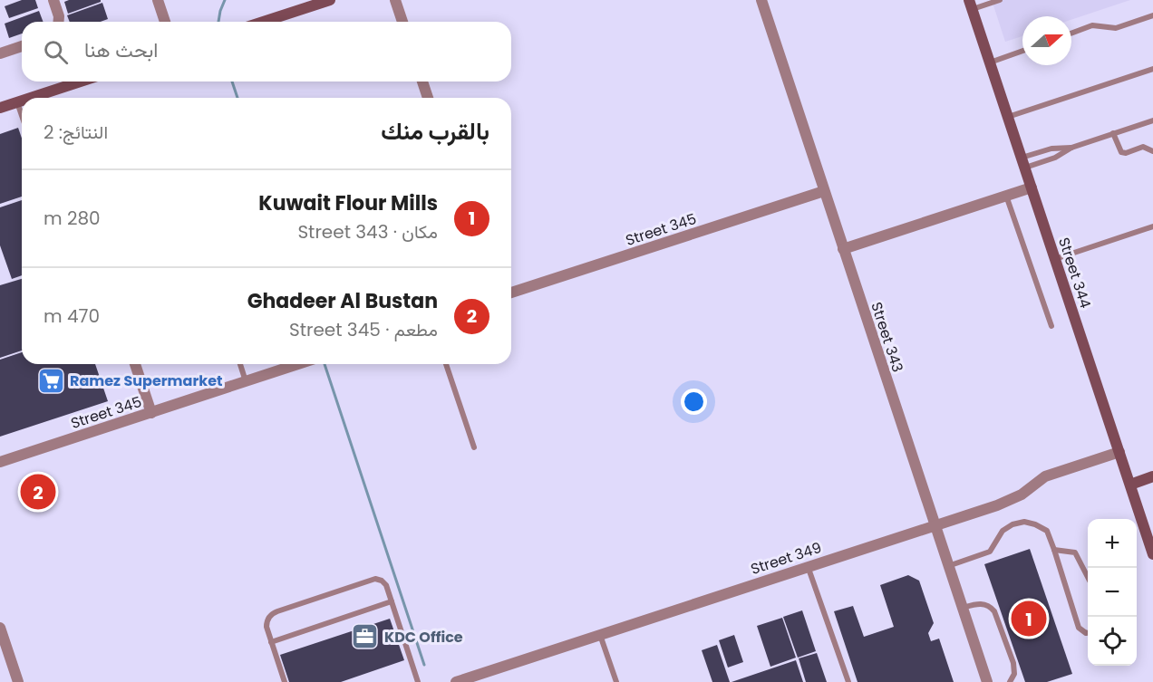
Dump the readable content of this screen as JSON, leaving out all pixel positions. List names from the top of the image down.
{
  "streets": {
    "main road": ["Street 344"],
    "street": ["Street 345", "Street 343", "Street 349"]
  },
  "crossings": [
    ["Street 345", "Street 343"],
    ["Street 344", "Street 349"],
    ["Street 343", "Street 349"]
  ],
  "places": {
    "supermarket": ["Ramez Supermarket"],
    "office": ["KDC Office"]
  },
  "north": "right",
  "page": {
    "search": "ابحث هنا",
    "heading": ["بالقرب منك", "النتائج: 2"],
    "list": [
      {
        "mark": "1",
        "name": "Kuwait Flour Mills",
        "note": "مكان · Street 343",
        "value": "280 m"
      },
      {
        "mark": "2",
        "name": "Ghadeer Al Bustan",
        "note": "مطعم · Street 345",
        "value": "470 m"
      }
    ],
    "pins": ["2", "1"],
    "map_buttons": ["+", "−"]
  }
}
